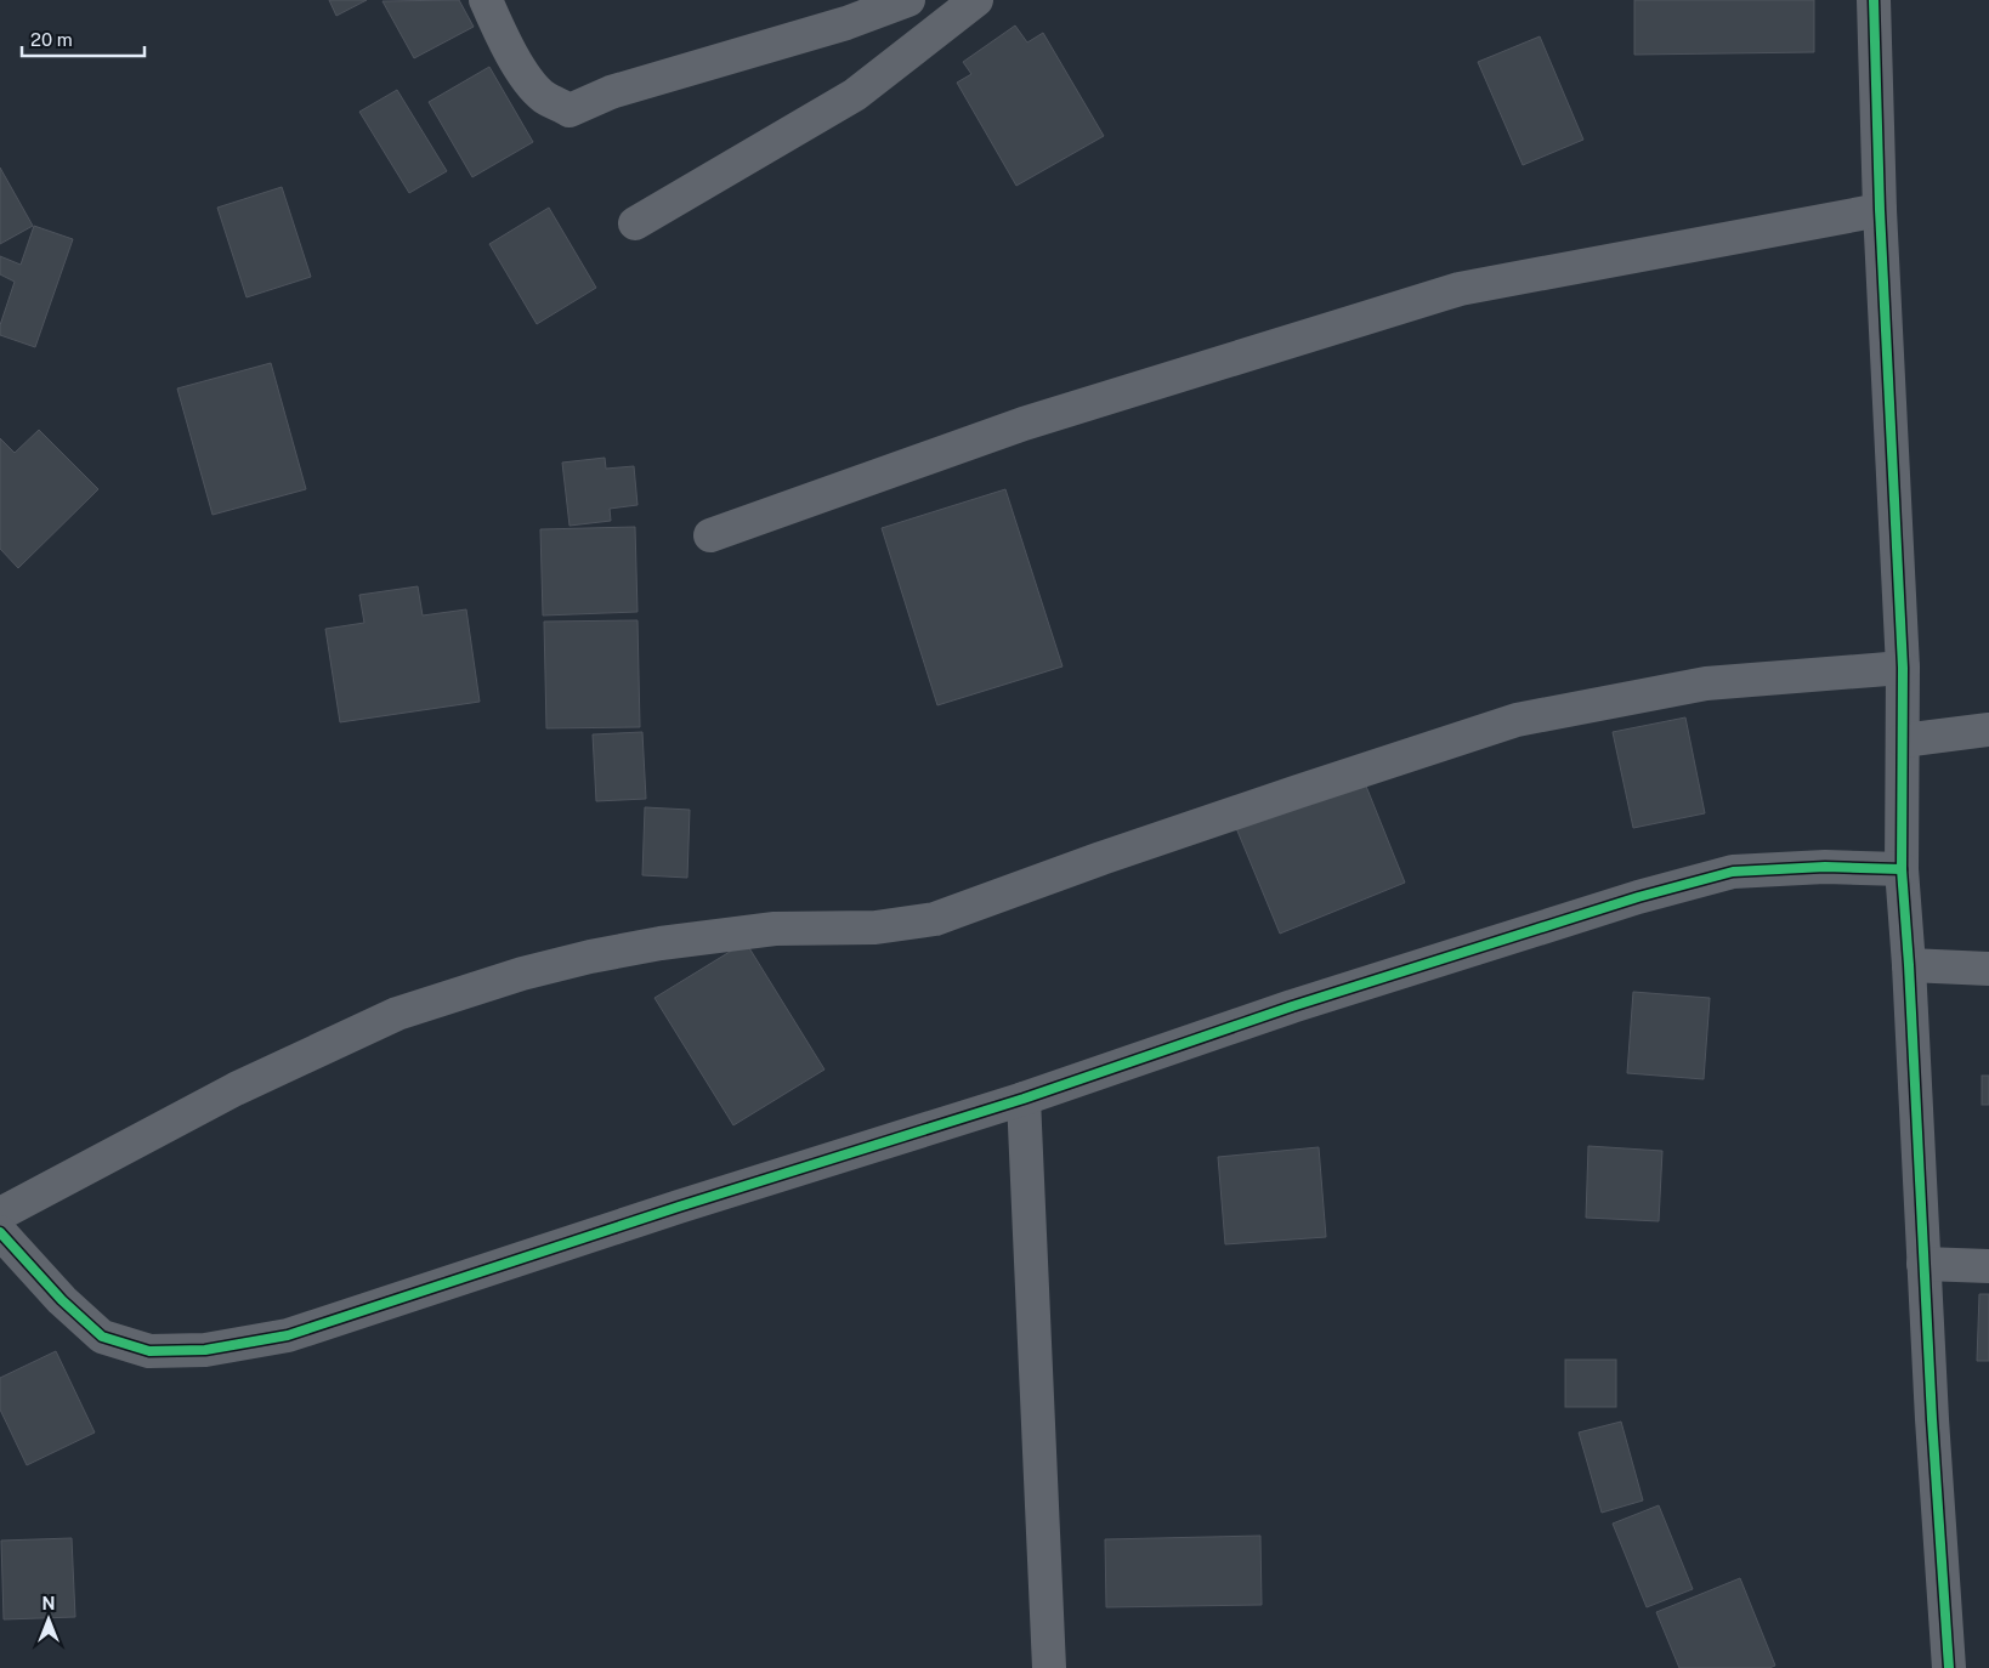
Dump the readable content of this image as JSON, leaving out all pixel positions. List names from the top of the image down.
{
  "scale_bar": "20 m",
  "north": "top"
}
